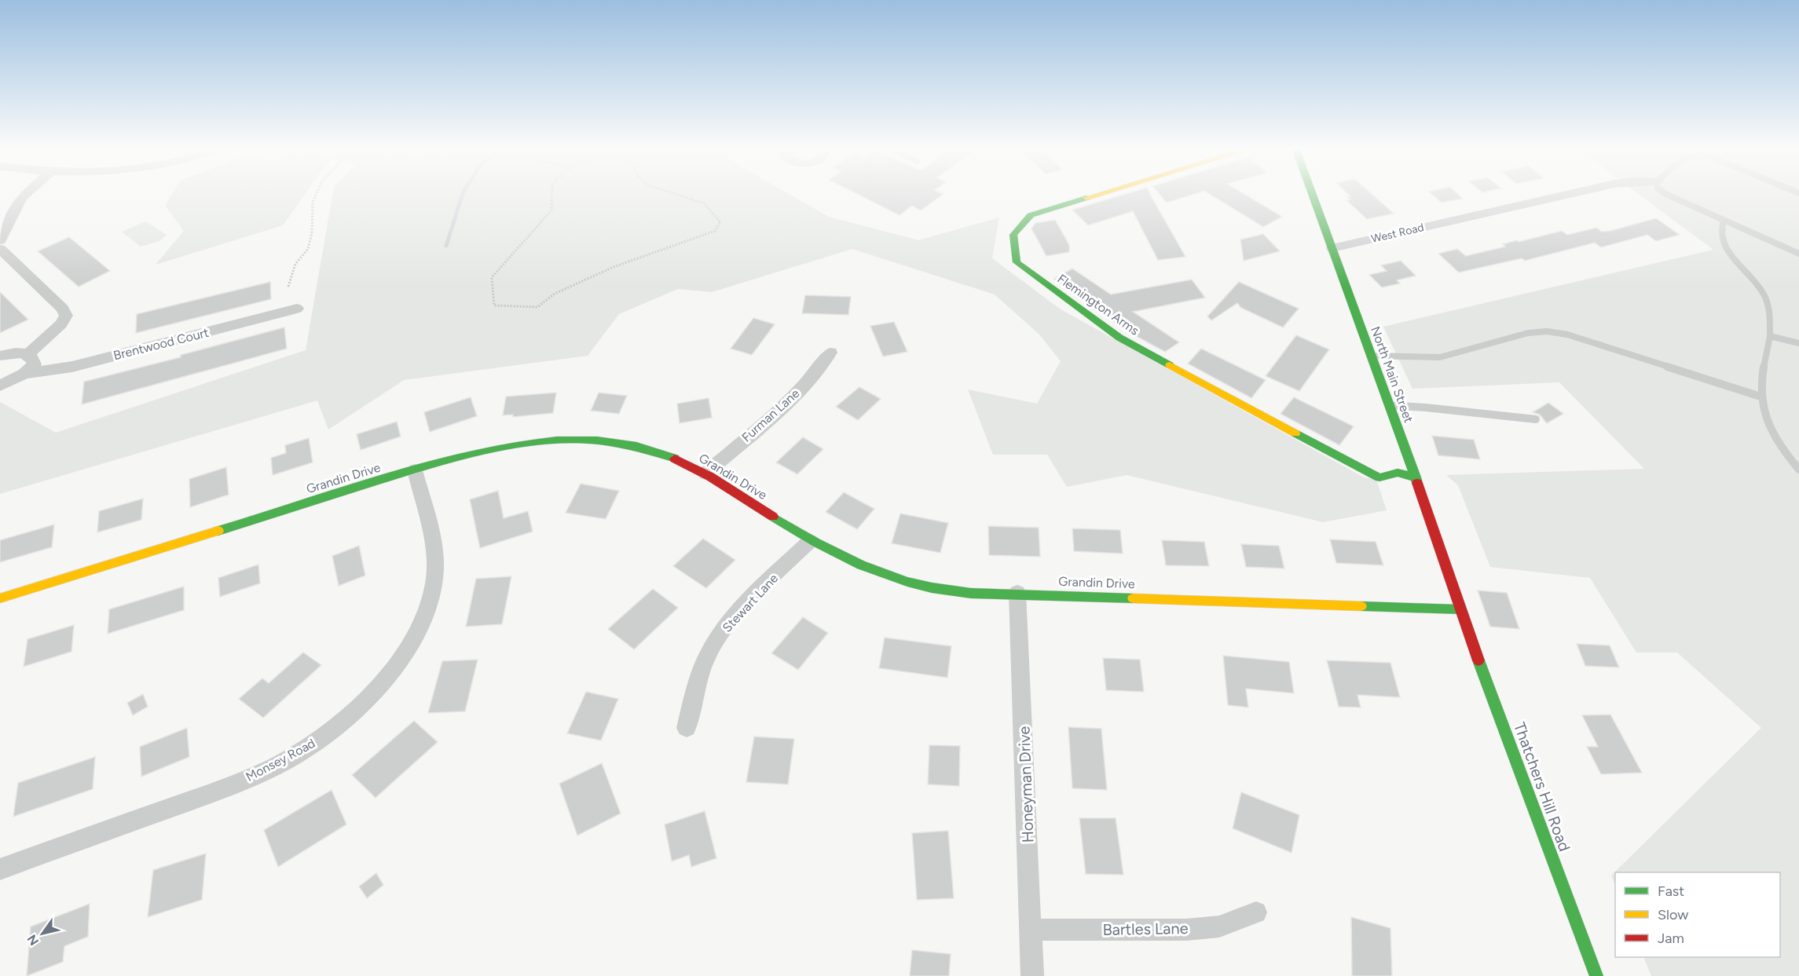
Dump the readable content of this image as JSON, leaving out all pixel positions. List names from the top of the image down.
{
  "streets": {
    "street": [
      "West Road",
      "Flemington Arms",
      "Brentwood Court",
      "North Main Street",
      "Furman Lane",
      "Grandin Drive",
      "Stewart Lane",
      "Monsey Road",
      "Honeyman Drive",
      "Thatchers Hill Road",
      "Bartles Lane"
    ]
  },
  "crossings": [
    ["West Road", "North Main Street"],
    ["Flemington Arms", "North Main Street"],
    ["North Main Street", "Grandin Drive"],
    ["North Main Street", "Thatchers Hill Road"],
    ["Furman Lane", "Grandin Drive"],
    ["Grandin Drive", "Stewart Lane"],
    ["Grandin Drive", "Monsey Road"],
    ["Grandin Drive", "Honeyman Drive"],
    ["Grandin Drive", "Thatchers Hill Road"],
    ["Honeyman Drive", "Bartles Lane"]
  ],
  "legend": ["Fast", "Slow", "Jam"],
  "north": "bottom left"
}
